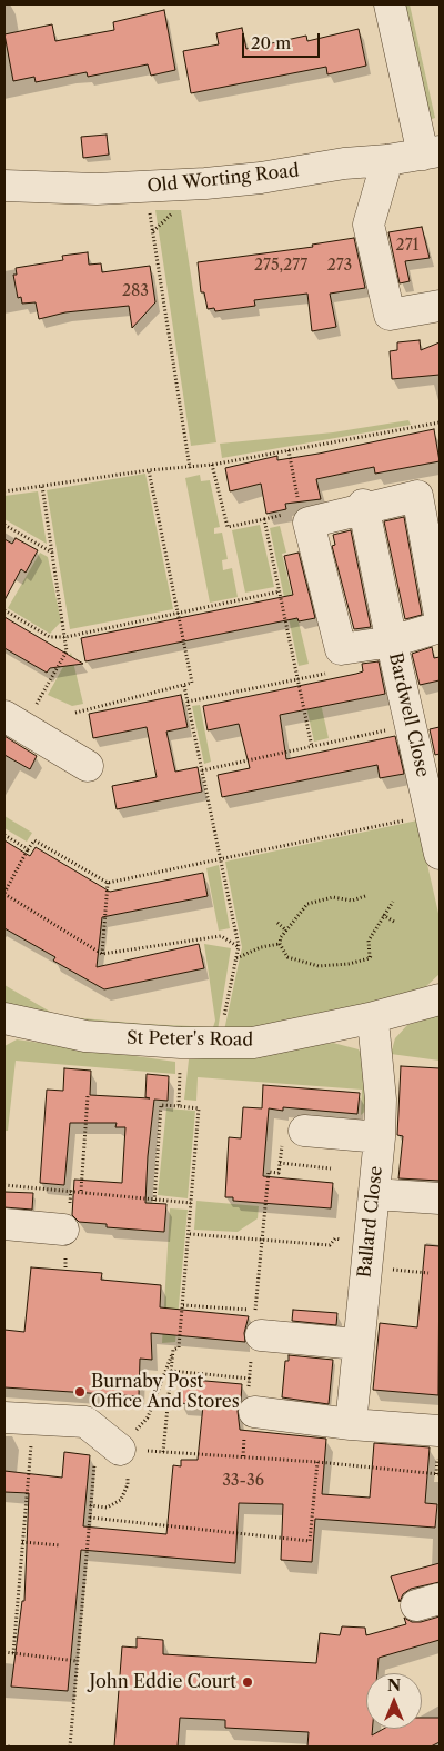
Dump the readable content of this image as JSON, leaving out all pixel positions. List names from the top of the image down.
{
  "streets": {
    "street": [
      "Old Worting Road",
      "Bardwell Close",
      "St Peter's Road",
      "Ballard Close"
    ]
  },
  "crossings": [
    ["St Peter's Road", "Ballard Close"]
  ],
  "places": ["Burnaby Post Office And Stores", "John Eddie Court"],
  "house_numbers": [
    "271",
    "275,277",
    "273",
    "283",
    "33-36"
  ],
  "scale_bar": "20 m",
  "north": "top"
}
